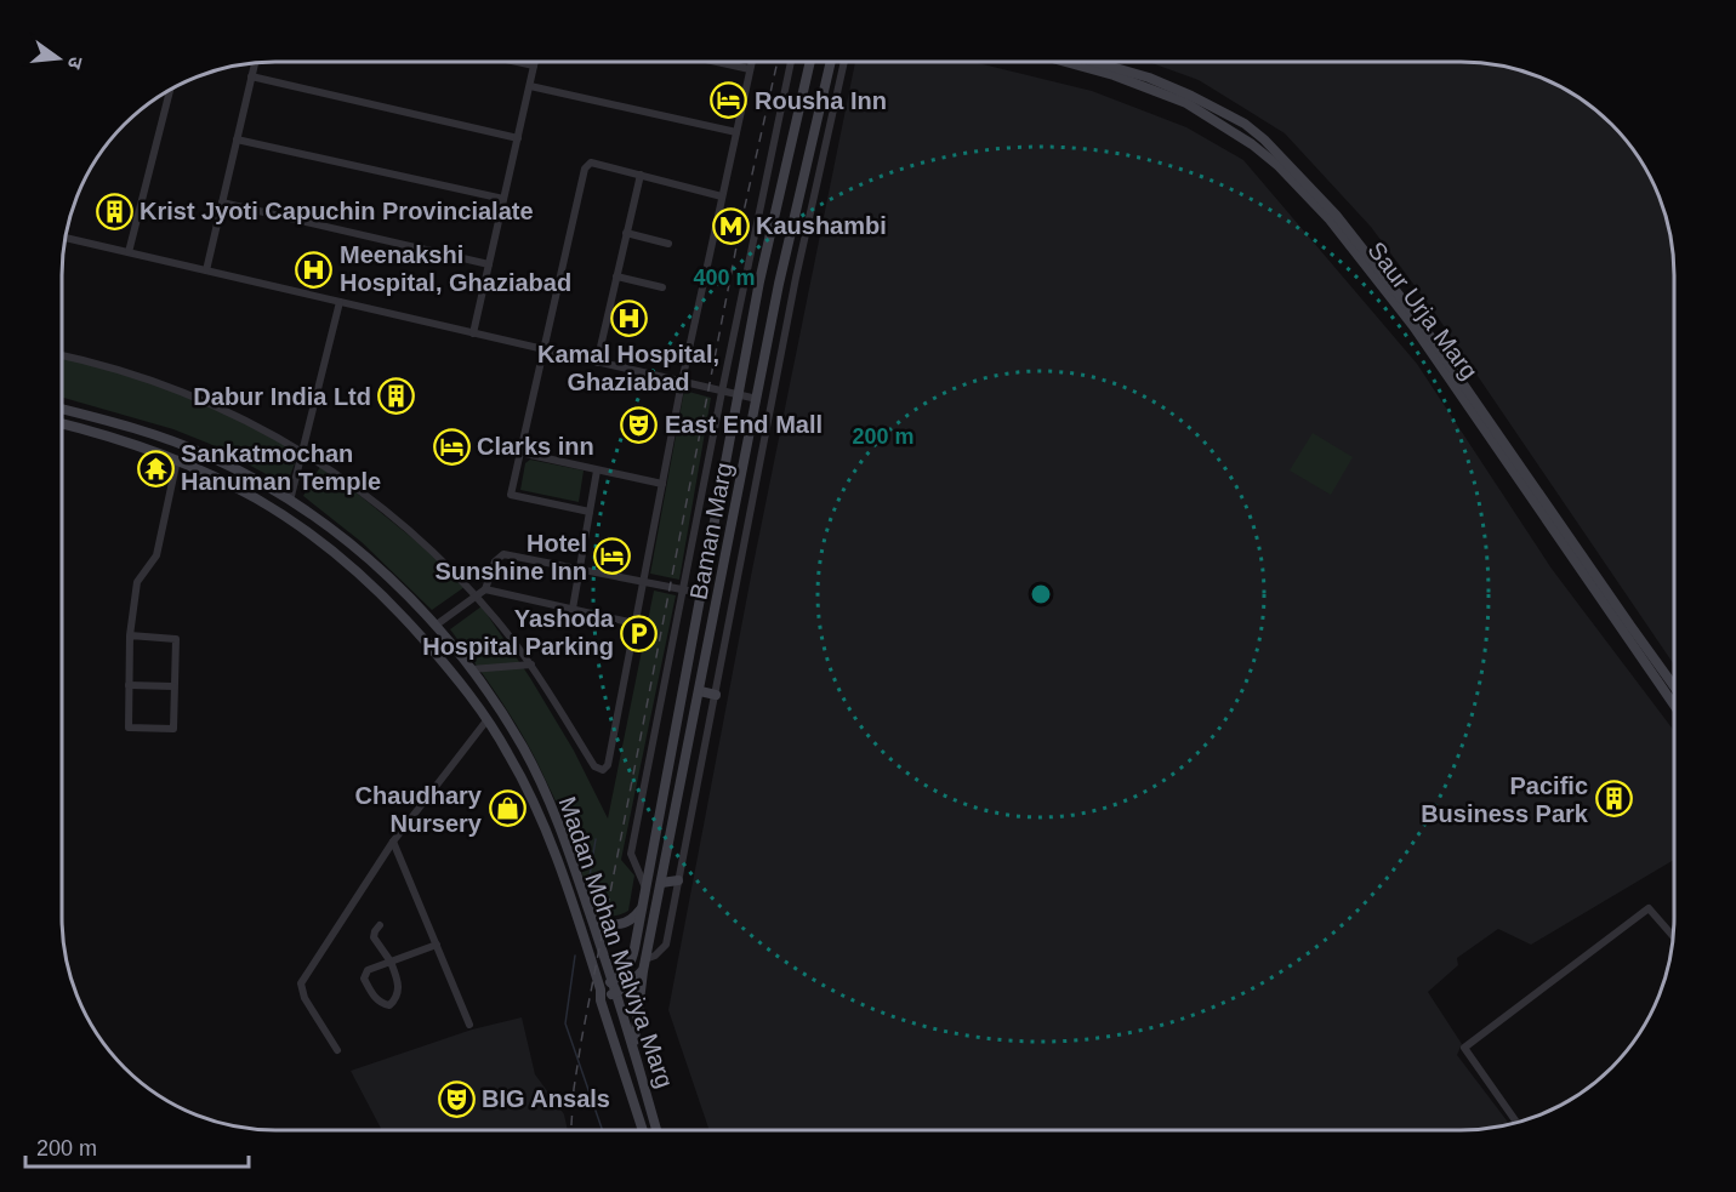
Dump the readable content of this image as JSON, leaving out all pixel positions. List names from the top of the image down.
{
  "streets": {
    "main road": ["Saur Urja Marg", "Baman Marg", "Madan Mohan Malviya Marg"]
  },
  "crossings": [
    ["Baman Marg", "Madan Mohan Malviya Marg"]
  ],
  "places": {
    "hotel": ["Rousha Inn", "Clarks inn", "Hotel Sunshine Inn"],
    "building": ["Krist Jyoti Capuchin Provincialate", "Dabur India Ltd", "Pacific Business Park"],
    "metro station": ["Kaushambi"],
    "hospital": ["Meenakshi Hospital, Ghaziabad", "Kamal Hospital, Ghaziabad"],
    "theatre": ["East End Mall", "BIG Ansals"],
    "temple": ["Sankatmochan Hanuman Temple"],
    "parking": ["Yashoda Hospital Parking"],
    "shop": ["Chaudhary Nursery"]
  },
  "scale_bar": "200 m",
  "north": "right",
  "rings": ["400 m", "200 m"]
}
